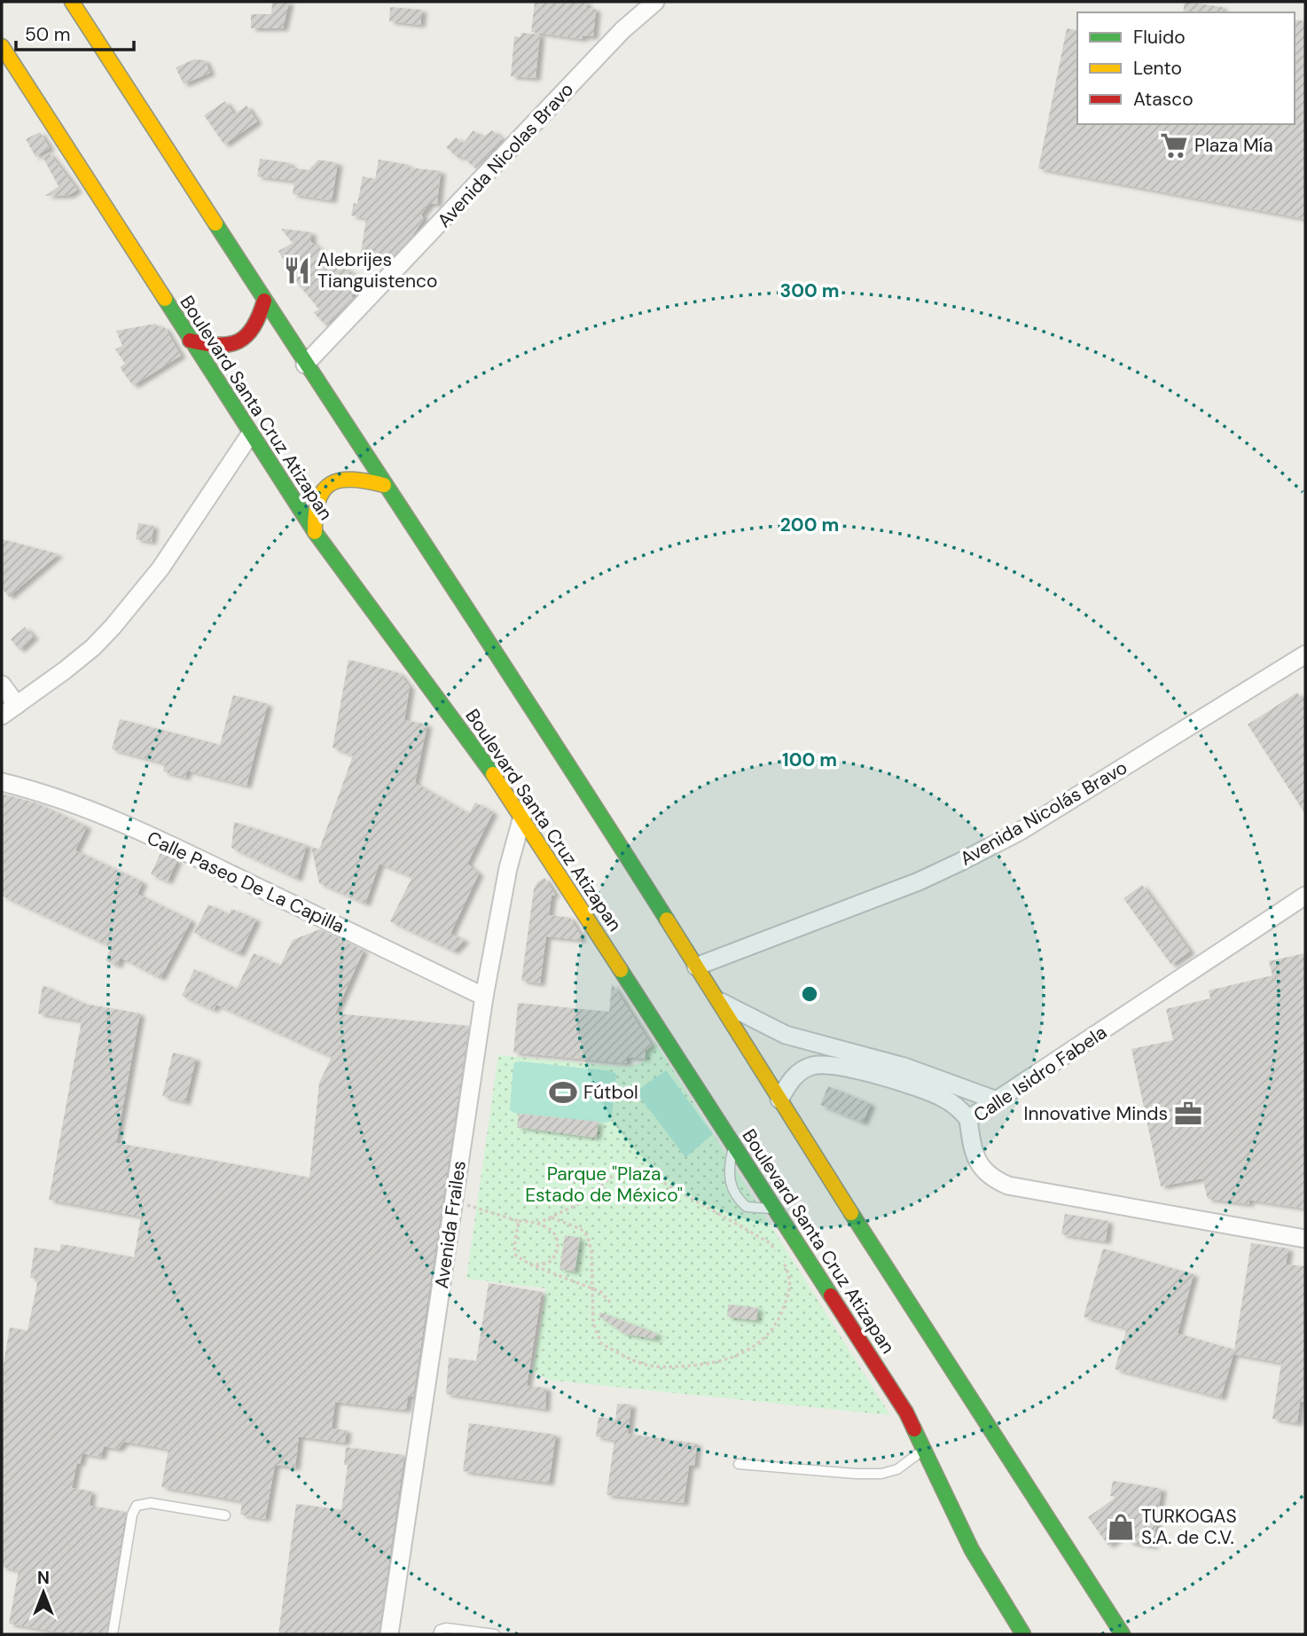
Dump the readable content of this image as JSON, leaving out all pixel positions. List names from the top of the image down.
{
  "streets": {
    "main road": ["Boulevard Santa Cruz Atizapan"],
    "street": [
      "Avenida Nicolas Bravo",
      "Avenida Nicolás Bravo",
      "Calle Paseo De La Capilla",
      "Calle Isidro Fabela",
      "Avenida Frailes"
    ]
  },
  "crossings": [
    ["Boulevard Santa Cruz Atizapan", "Avenida Frailes"],
    ["Calle Paseo De La Capilla", "Avenida Frailes"]
  ],
  "parks": ["Parque \"Plaza Estado de México\""],
  "places": {
    "supermarket": ["Plaza Mía"],
    "restaurant": ["Alebrijes Tianguistenco"],
    "sports": ["Fútbol"],
    "office": ["Innovative Minds"],
    "shop": ["TURKOGAS S.A. de C.V."]
  },
  "legend": ["Fluido", "Lento", "Atasco"],
  "scale_bar": "50 m",
  "north": "top",
  "rings": ["300 m", "200 m", "100 m"]
}
